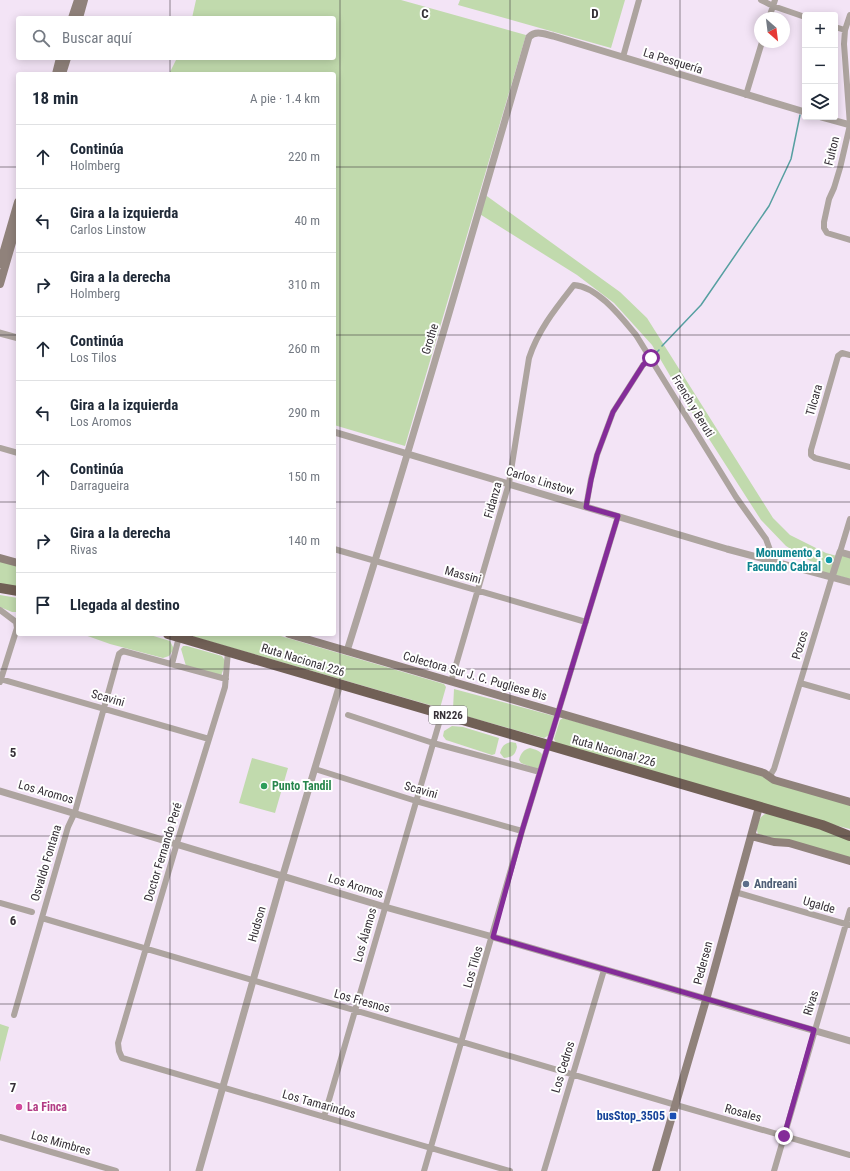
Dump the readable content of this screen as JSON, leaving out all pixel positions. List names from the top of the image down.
{
  "streets": {
    "highway": ["Ruta Nacional 226", "RN226"],
    "main road": ["Colectora Sur J. C. Pugliese Bis", "Pedersen"],
    "street": [
      "La Pesquería",
      "Fulton",
      "Grothe",
      "Tilcara",
      "French y Beruti",
      "Carlos Linstow",
      "Fidanza",
      "Massini",
      "Pozos",
      "Scavini",
      "Los Aromos",
      "Doctor Fernando Peré",
      "Osvaldo Fontana",
      "Ugalde",
      "Hudson",
      "Los Álamos",
      "Los Tilos",
      "Los Fresnos",
      "Rivas",
      "Los Cedros",
      "Los Tamarindos",
      "Rosales",
      "Los Mimbres"
    ]
  },
  "crossings": [
    ["La Pesquería", "Grothe"],
    ["Grothe", "Carlos Linstow"],
    ["Grothe", "Massini"],
    ["Grothe", "Colectora Sur J. C. Pugliese Bis"],
    ["French y Beruti", "Carlos Linstow"],
    ["French y Beruti", "Fidanza"],
    ["Carlos Linstow", "Fidanza"],
    ["Carlos Linstow", "Pozos"],
    ["Carlos Linstow", "Los Tilos"],
    ["Fidanza", "Massini"],
    ["Fidanza", "Colectora Sur J. C. Pugliese Bis"],
    ["Massini", "Los Tilos"],
    ["Pozos", "Colectora Sur J. C. Pugliese Bis"],
    ["Ruta Nacional 226", "Doctor Fernando Peré"],
    ["Ruta Nacional 226", "Hudson"],
    ["Ruta Nacional 226", "Los Álamos"],
    ["Ruta Nacional 226", "Pedersen"],
    ["Ruta Nacional 226", "Los Tilos"],
    ["Colectora Sur J. C. Pugliese Bis", "Los Tilos"],
    ["Scavini", "Doctor Fernando Peré"],
    ["Scavini", "Osvaldo Fontana"],
    ["Scavini", "Hudson"],
    ["Scavini", "Los Álamos"],
    ["Scavini", "Los Tilos"],
    ["Los Aromos", "Doctor Fernando Peré"],
    ["Los Aromos", "Osvaldo Fontana"],
    ["Los Aromos", "Hudson"],
    ["Los Aromos", "Los Álamos"],
    ["Los Aromos", "Pedersen"],
    ["Los Aromos", "Los Tilos"],
    ["Los Aromos", "Rivas"],
    ["Los Aromos", "Los Cedros"],
    ["Doctor Fernando Peré", "Los Fresnos"],
    ["Doctor Fernando Peré", "Los Tamarindos"],
    ["Osvaldo Fontana", "Los Fresnos"],
    ["Ugalde", "Pedersen"],
    ["Ugalde", "Rivas"],
    ["Hudson", "Los Fresnos"],
    ["Hudson", "Los Tamarindos"],
    ["Los Álamos", "Los Fresnos"],
    ["Los Álamos", "Los Tamarindos"],
    ["Pedersen", "Los Fresnos"],
    ["Pedersen", "Rosales"],
    ["Los Tilos", "Los Fresnos"],
    ["Los Tilos", "Los Tamarindos"],
    ["Los Fresnos", "Los Cedros"],
    ["Los Fresnos", "Rosales"],
    ["Rivas", "Rosales"]
  ],
  "places": {
    "other": [
      "Monumento a Facundo Cabral",
      "Punto Tandil",
      "Andreani",
      "La Finca"
    ],
    "transit": ["busStop_3505"]
  },
  "north": "bottom right",
  "page": {
    "map_buttons": ["+", "−"],
    "search": "Buscar aquí",
    "heading": ["18 min", "A pie · 1.4 km"],
    "list": [
      ["Continúa", "Holmberg", "220 m"],
      ["Gira a la izquierda", "Carlos Linstow", "40 m"],
      ["Gira a la derecha", "Holmberg", "310 m"],
      ["Continúa", "Los Tilos", "260 m"],
      ["Gira a la izquierda", "Los Aromos", "290 m"],
      ["Continúa", "Darragueira", "150 m"],
      ["Gira a la derecha", "Rivas", "140 m"],
      "Llegada al destino"
    ]
  },
  "grid": {
    "columns": ["C", "D"],
    "rows": ["5", "6", "7"]
  }
}
